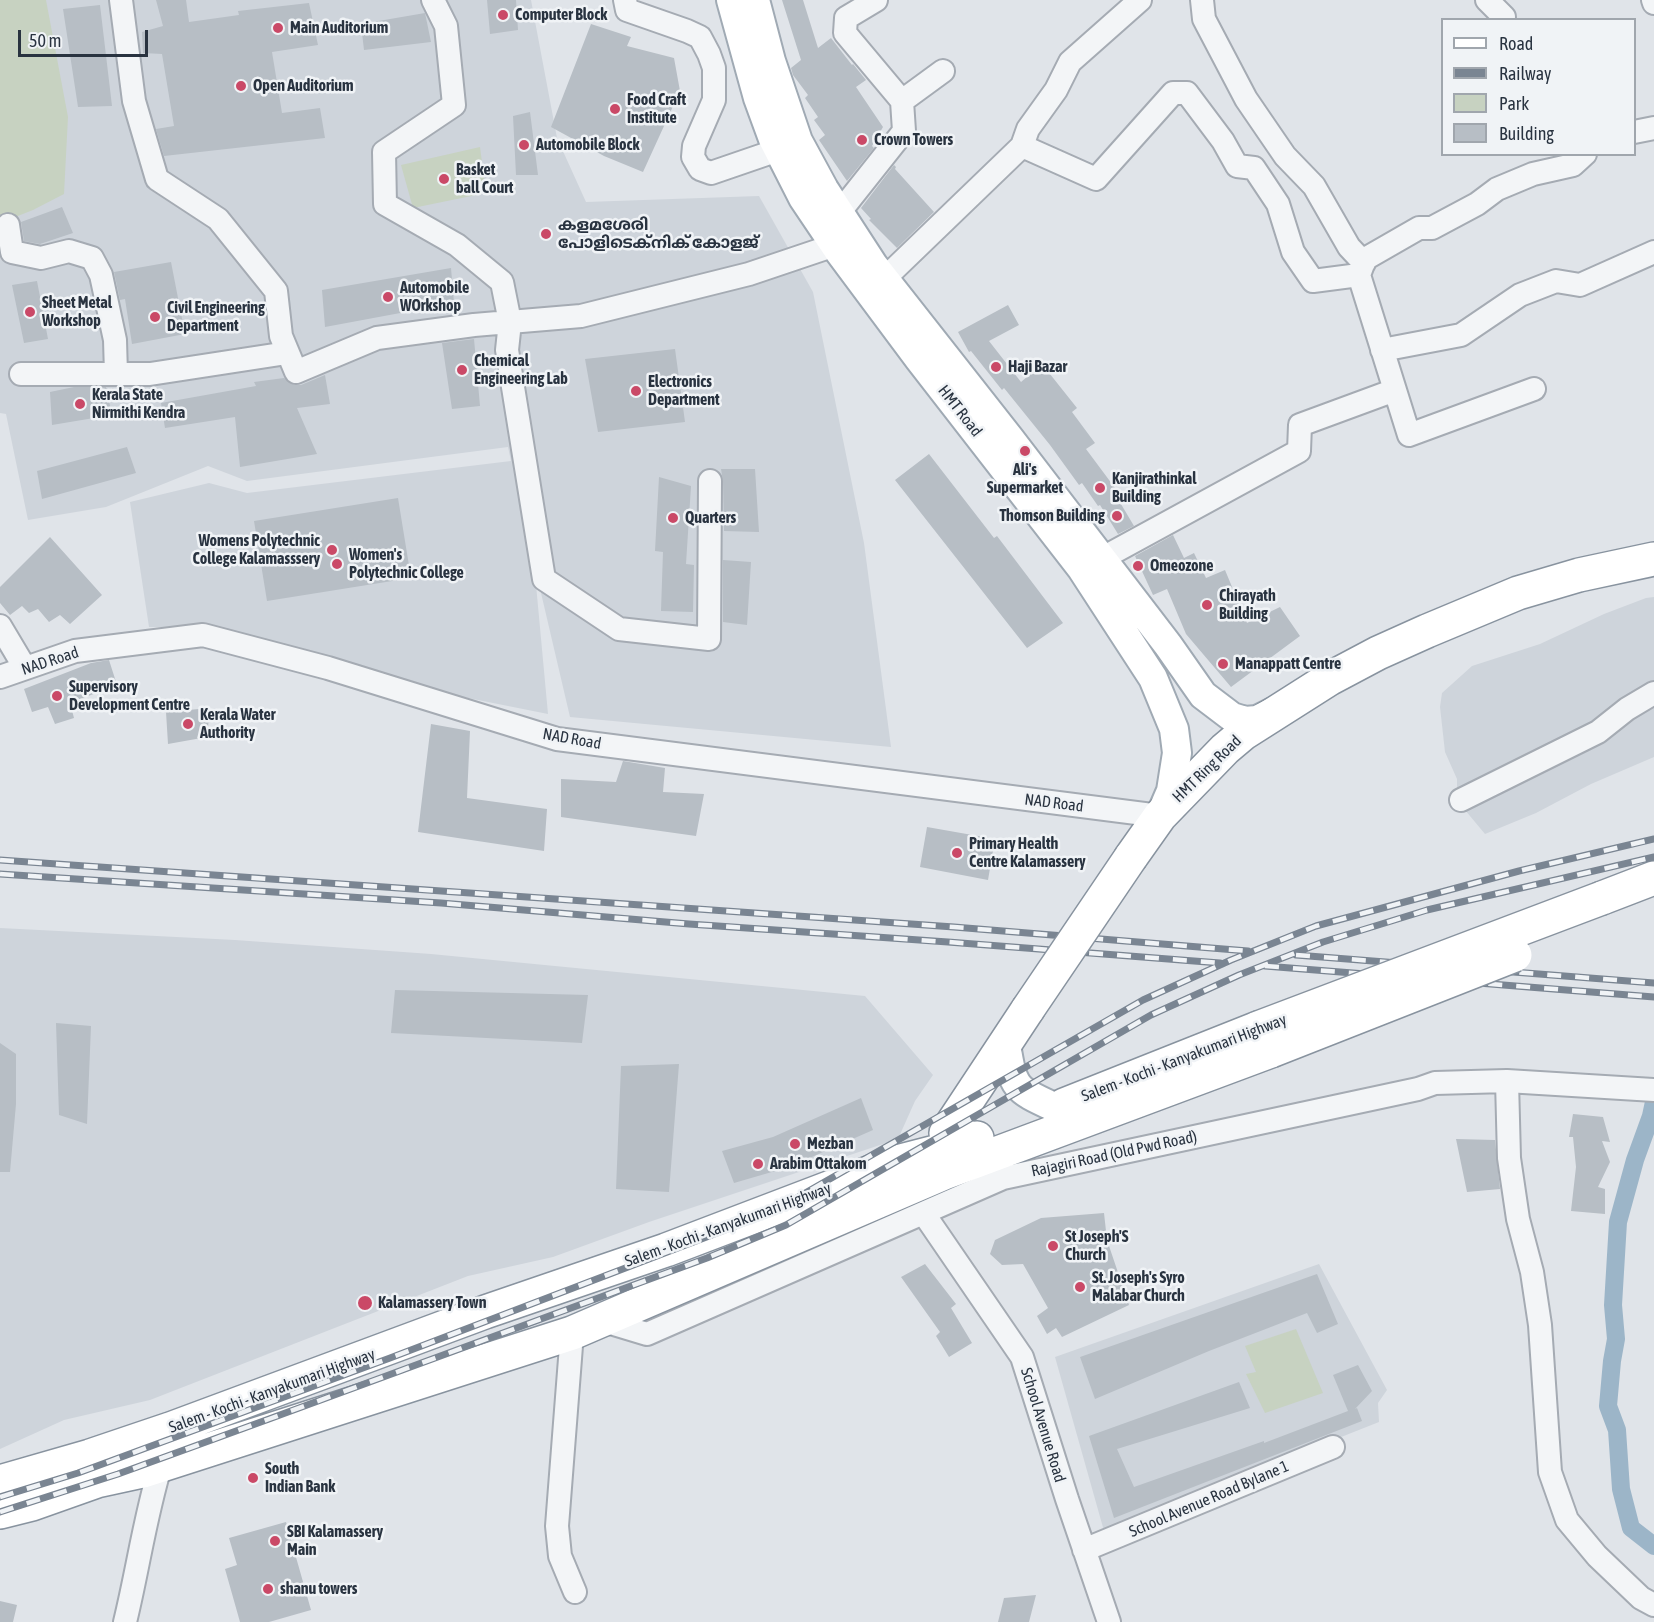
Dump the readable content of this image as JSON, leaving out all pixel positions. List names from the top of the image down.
{
  "streets": {
    "highway": ["HMT Ring Road", "Salem - Kochi - Kanyakumari Highway"],
    "main road": ["HMT Road"],
    "street": [
      "NAD Road",
      "Rajagiri Road (Old Pwd Road)",
      "School Avenue Road",
      "School Avenue Road Bylane 1"
    ]
  },
  "crossings": [
    ["HMT Road", "NAD Road"],
    ["HMT Road", "HMT Ring Road"],
    ["NAD Road", "HMT Ring Road"],
    ["HMT Ring Road", "Salem - Kochi - Kanyakumari Highway"],
    ["Salem - Kochi - Kanyakumari Highway", "Rajagiri Road (Old Pwd Road)"],
    ["Rajagiri Road (Old Pwd Road)", "School Avenue Road"],
    ["School Avenue Road", "School Avenue Road Bylane 1"]
  ],
  "places": [
    "Computer Block",
    "Main Auditorium",
    "Open Auditorium",
    "Food Craft Institute",
    "Crown Towers",
    "Automobile Block",
    "Basket ball Court",
    "കളമശേരി പോളിടെക്നിക് കോളജ്",
    "Automobile WOrkshop",
    "Sheet Metal Workshop",
    "Civil Engineering Department",
    "Haji Bazar",
    "Chemical Engineering Lab",
    "Electronics Department",
    "Kerala State Nirmithi Kendra",
    "Ali's Supermarket",
    "Kanjirathinkal Building",
    "Thomson Building",
    "Quarters",
    "Womens Polytechnic College Kalamasssery",
    "Women's Polytechnic College",
    "Omeozone",
    "Chirayath Building",
    "Manappatt Centre",
    "Supervisory Development Centre",
    "Kerala Water Authority",
    "Primary Health Centre Kalamassery",
    "Mezban",
    "Arabim Ottakom",
    "St Joseph'S Church",
    "St. Joseph's Syro Malabar Church",
    "Kalamassery Town",
    "South Indian Bank",
    "SBI Kalamassery Main",
    "shanu towers"
  ],
  "legend": [
    "Road",
    "Railway",
    "Park",
    "Building"
  ],
  "scale_bar": "50 m"
}
